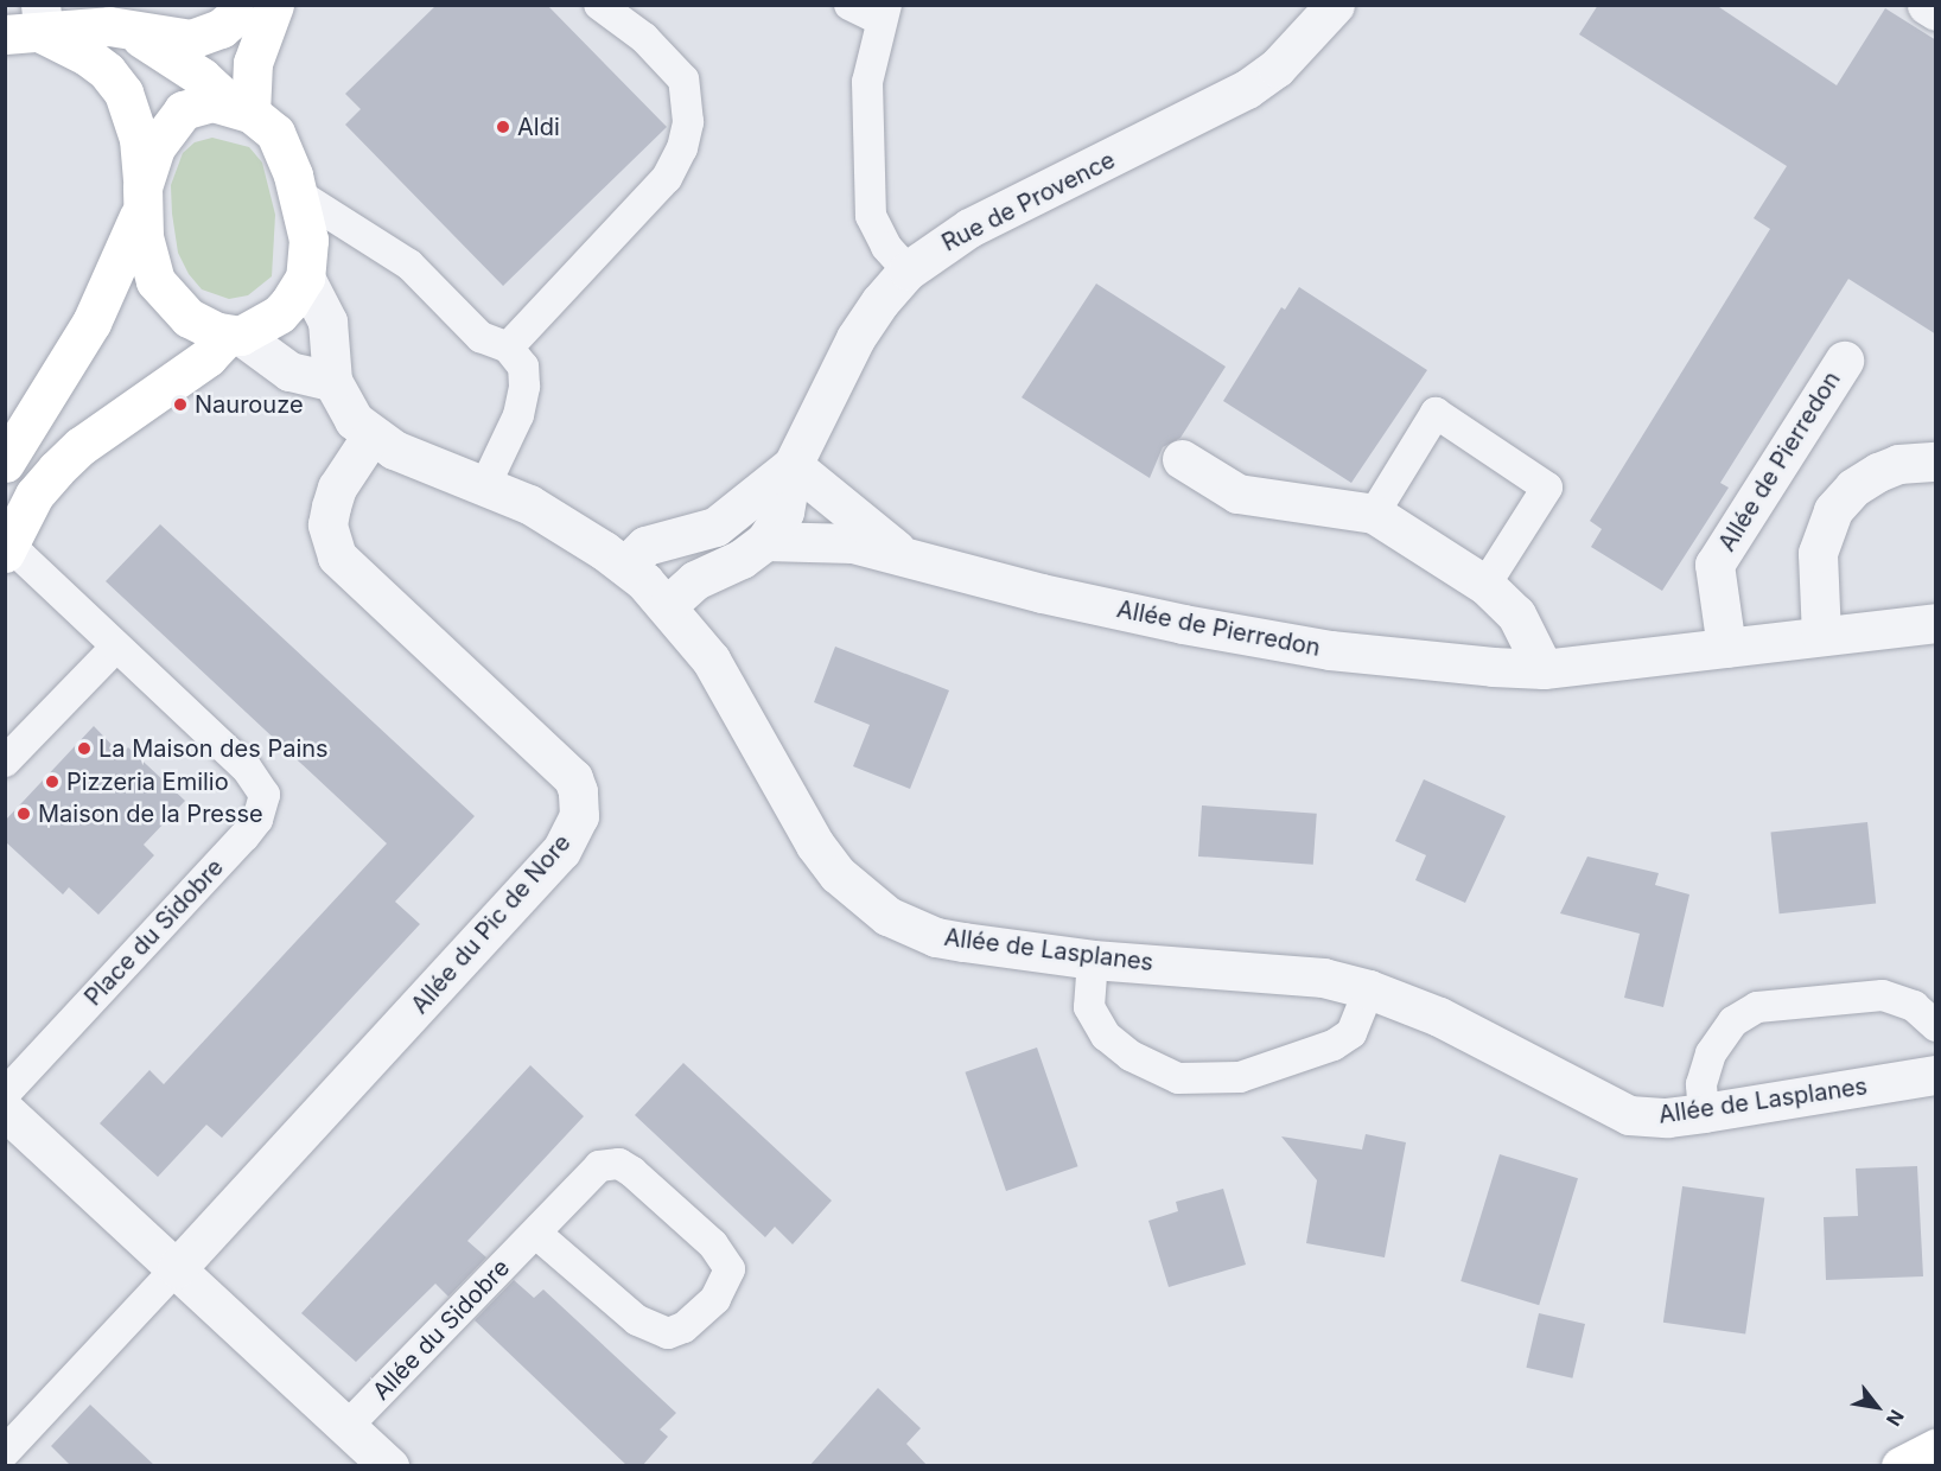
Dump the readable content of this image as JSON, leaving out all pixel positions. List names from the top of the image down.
{
  "streets": {
    "street": [
      "Rue de Provence",
      "Allée de Pierredon",
      "Allée du Pic de Nore",
      "Allée de Lasplanes"
    ],
    "lane": ["Place du Sidobre", "Allée du Sidobre"]
  },
  "crossings": [
    ["Rue de Provence", "Allée de Pierredon"],
    ["Rue de Provence", "Allée de Lasplanes"],
    ["Allée du Pic de Nore", "Allée de Lasplanes"]
  ],
  "places": [
    "Aldi",
    "Naurouze",
    "La Maison des Pains",
    "Pizzeria Emilio",
    "Maison de la Presse"
  ],
  "north": "bottom right"
}
